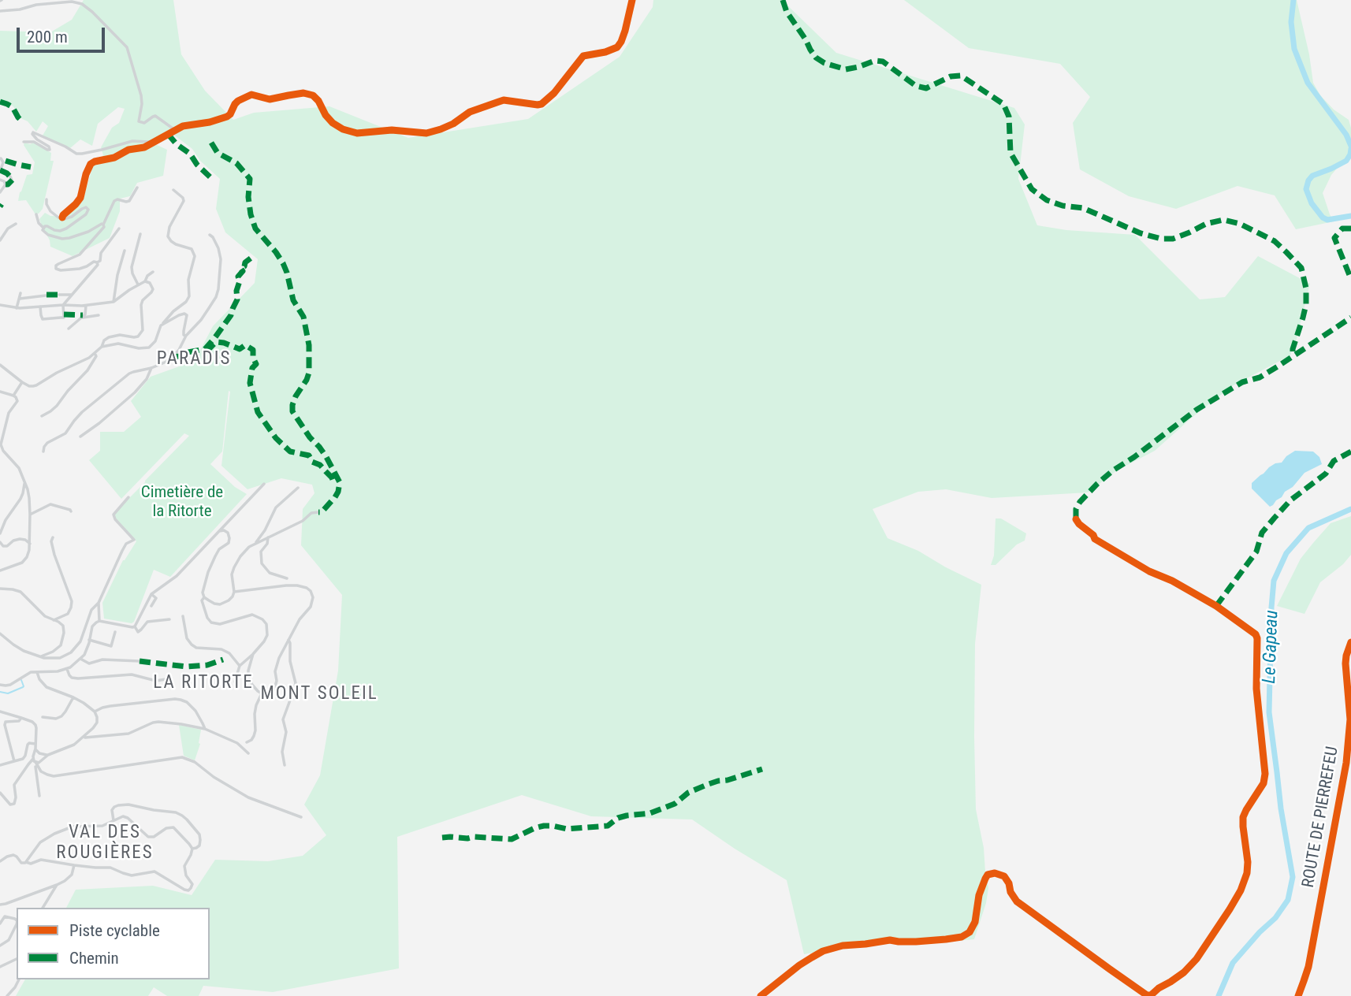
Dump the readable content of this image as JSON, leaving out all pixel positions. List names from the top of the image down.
{
  "streets": {
    "main road": ["ROUTE DE PIERREFEU"]
  },
  "districts": [
    "PARADIS",
    "LA RITORTE",
    "MONT SOLEIL",
    "VAL DES ROUGIÈRES"
  ],
  "water": ["Le Gapeau"],
  "parks": ["Cimetière de la Ritorte"],
  "legend": ["Piste cyclable", "Chemin"],
  "scale_bar": "200 m"
}
